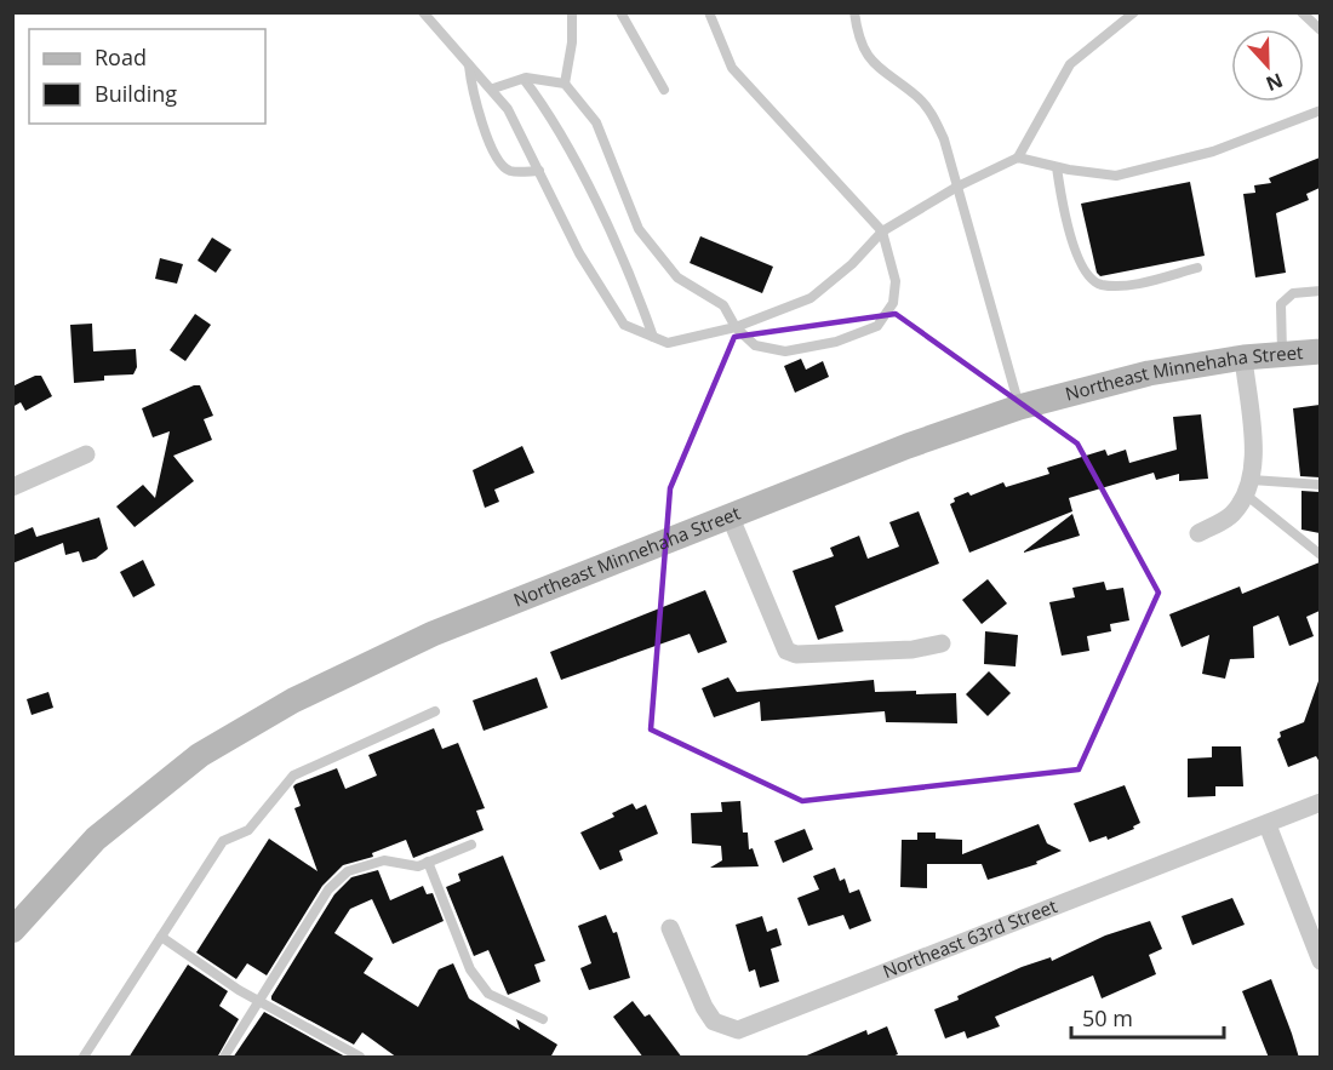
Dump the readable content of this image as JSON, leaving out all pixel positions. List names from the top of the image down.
{
  "streets": {
    "main road": ["Northeast Minnehaha Street"],
    "street": ["Northeast 63rd Street"]
  },
  "legend": ["Road", "Building"],
  "scale_bar": "50 m",
  "north": "bottom"
}
